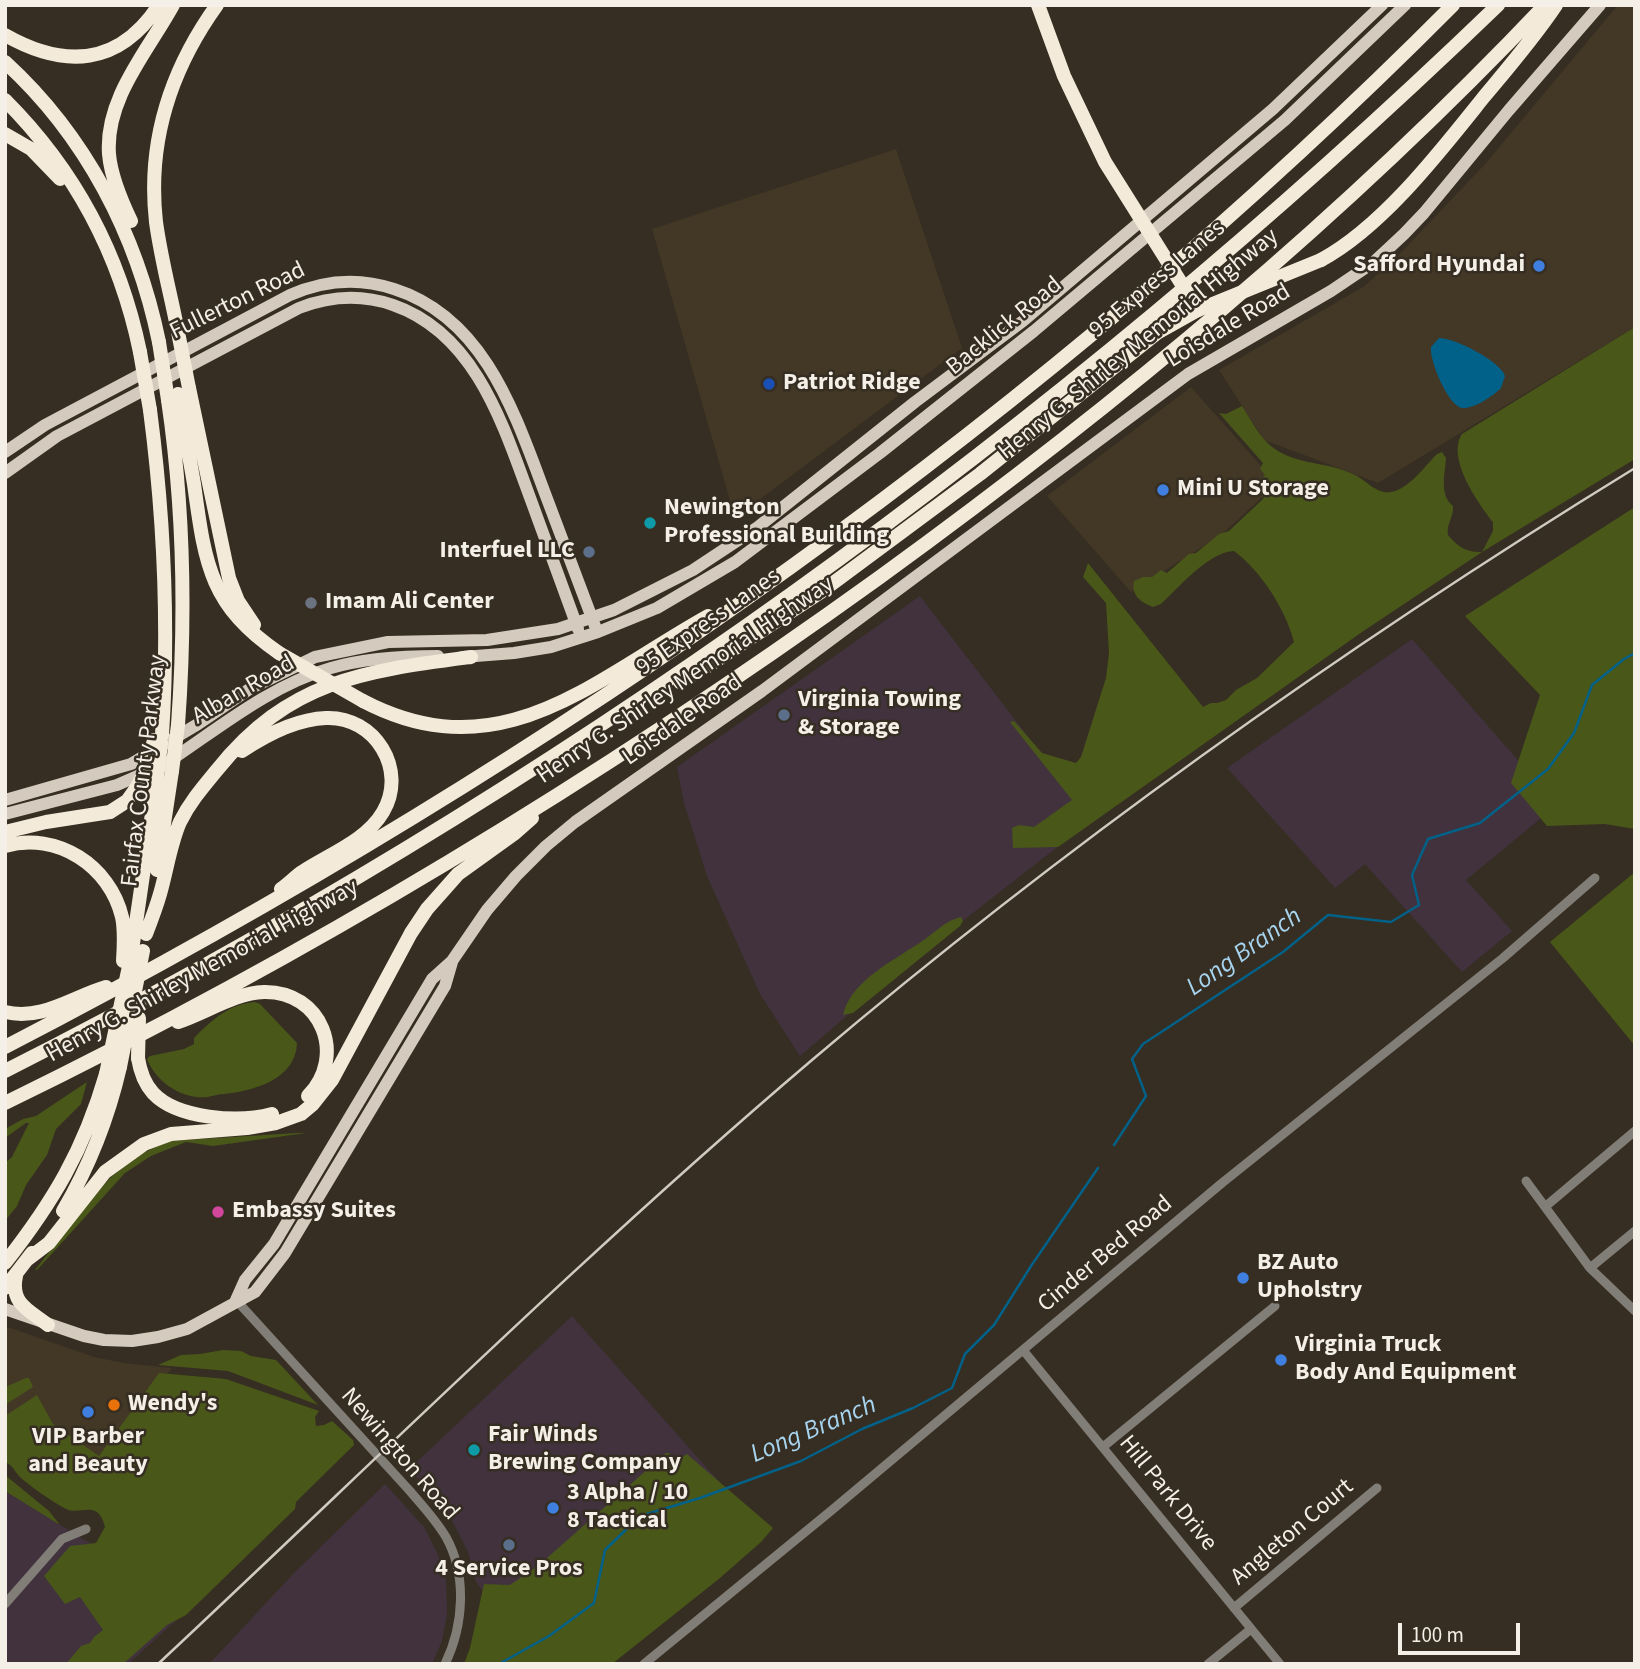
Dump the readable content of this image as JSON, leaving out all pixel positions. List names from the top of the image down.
{
  "streets": {
    "highway": ["95 Express Lanes", "Henry G. Shirley Memorial Highway", "Fairfax County Parkway"],
    "main road": [
      "Fullerton Road",
      "Backlick Road",
      "Loisdale Road",
      "Alban Road"
    ],
    "street": [
      "Cinder Bed Road",
      "Newington Road",
      "Hill Park Drive",
      "Angleton Court"
    ]
  },
  "crossings": [
    ["Fullerton Road", "Backlick Road"],
    ["Fullerton Road", "Alban Road"],
    ["Backlick Road", "Alban Road"],
    ["Loisdale Road", "Newington Road"],
    ["Alban Road", "Fairfax County Parkway"],
    ["Cinder Bed Road", "Hill Park Drive"],
    ["Hill Park Drive", "Angleton Court"]
  ],
  "water": ["Long Branch"],
  "places": [
    "Safford Hyundai",
    "Patriot Ridge",
    "Mini U Storage",
    "Newington Professional Building",
    "Interfuel LLC",
    "Imam Ali Center",
    "Virginia Towing & Storage",
    "Embassy Suites",
    "BZ Auto Upholstry",
    "Virginia Truck Body And Equipment",
    "Wendy's",
    "VIP Barber and Beauty",
    "Fair Winds Brewing Company",
    "3 Alpha / 10 8 Tactical",
    "4 Service Pros"
  ],
  "scale_bar": "100 m"
}
